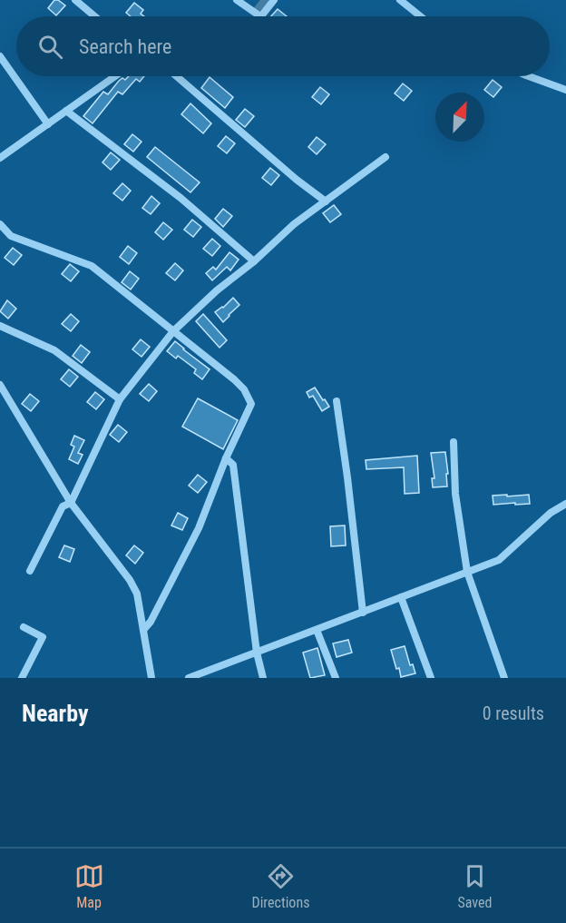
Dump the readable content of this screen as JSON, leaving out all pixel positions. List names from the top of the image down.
{
  "north": "top right",
  "page": {
    "search": "Search here",
    "heading": ["Nearby", "0 results"],
    "nav": ["Map", "Directions", "Saved"]
  }
}
